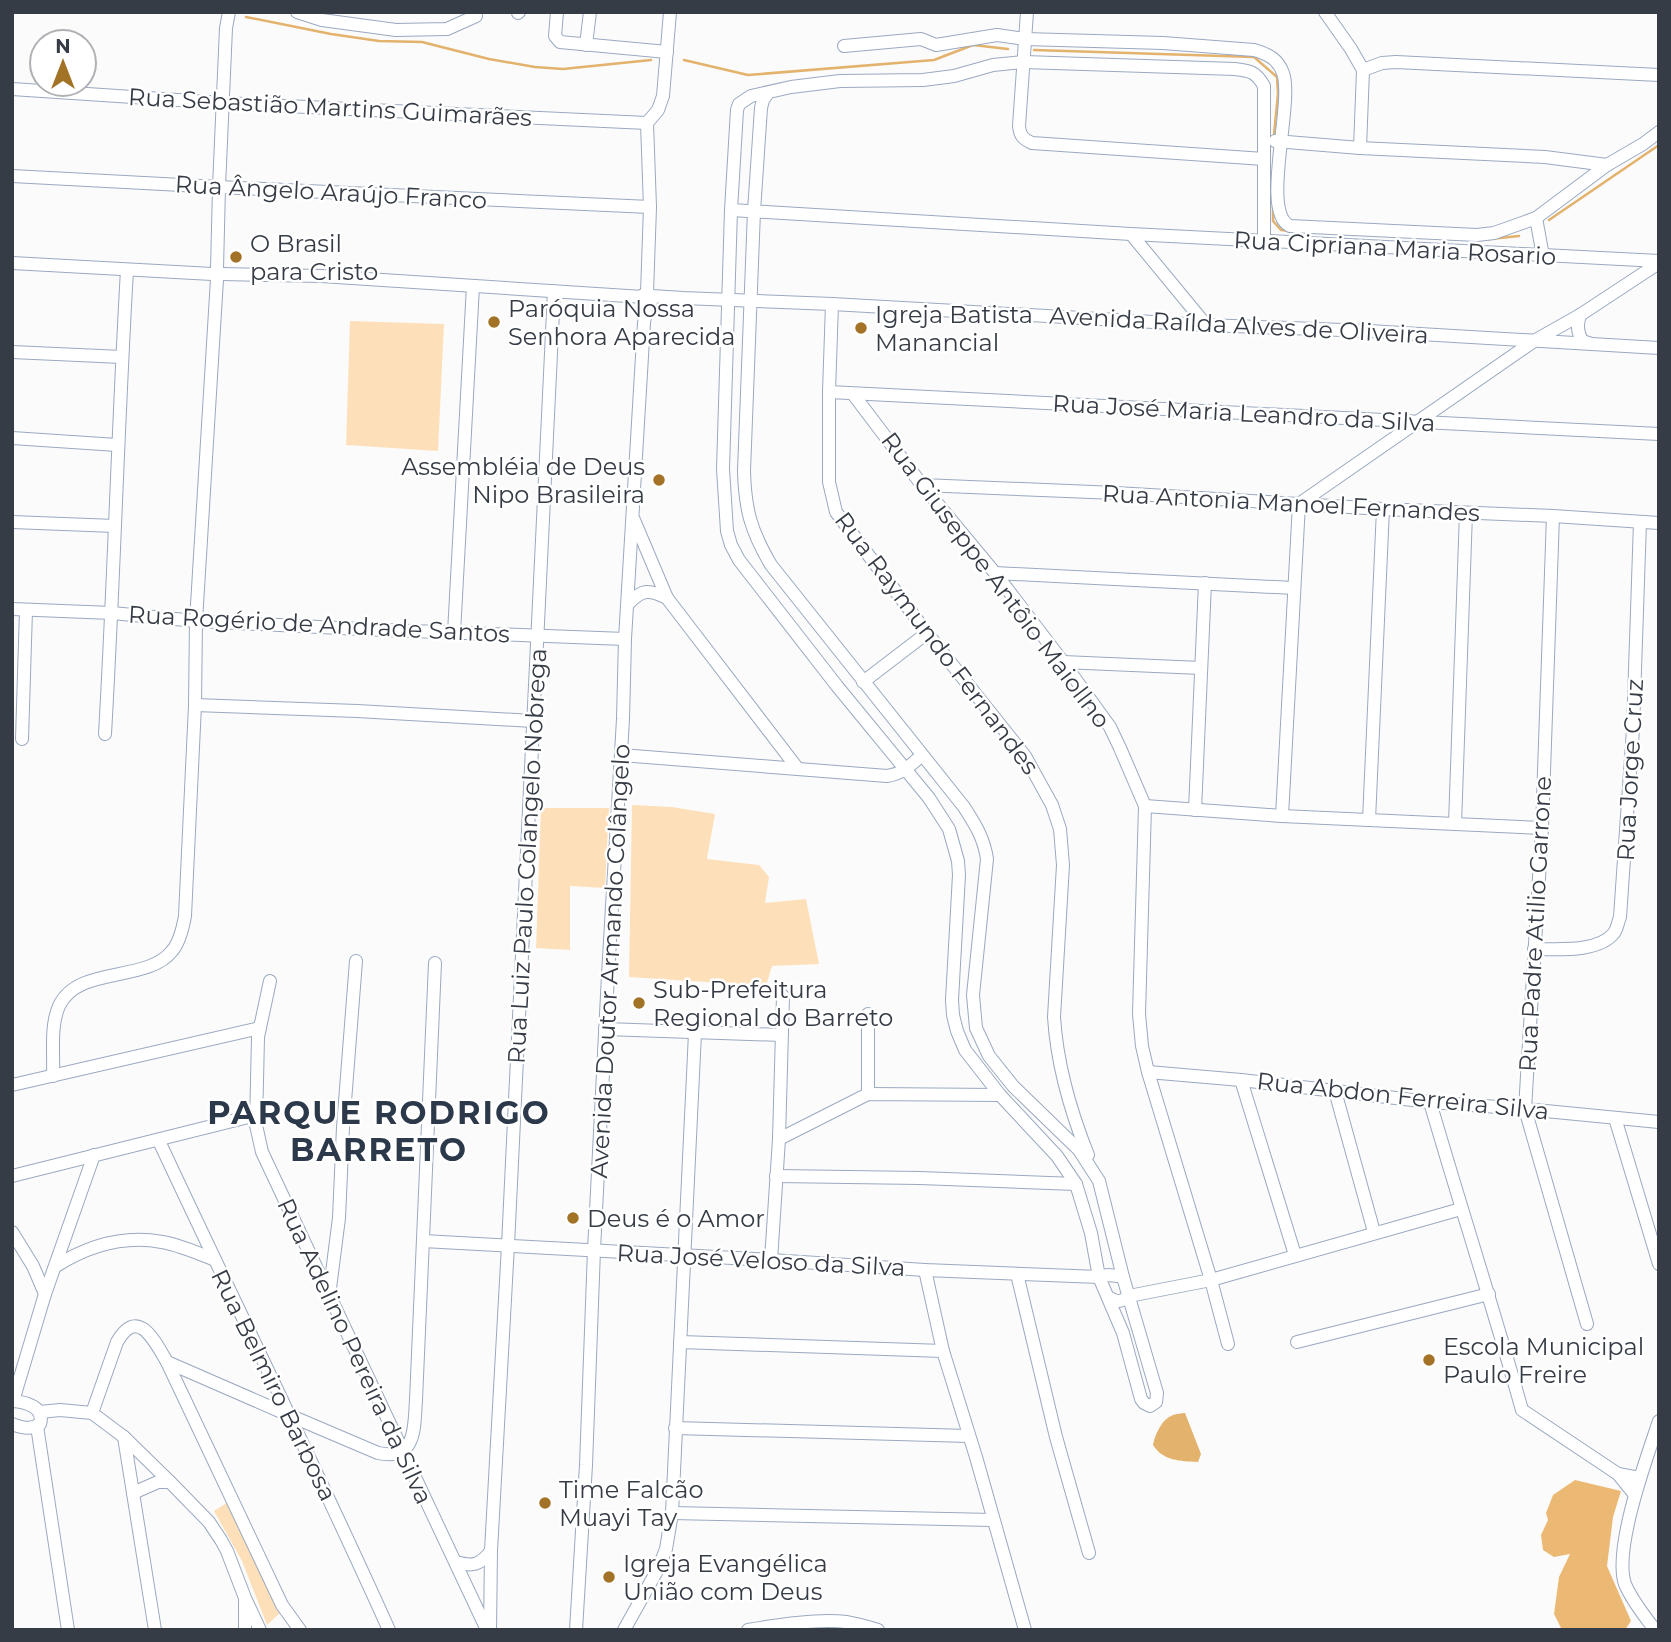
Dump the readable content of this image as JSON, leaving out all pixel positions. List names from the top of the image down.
{
  "streets": {
    "street": [
      "Rua Sebastião Martins Guimarães",
      "Rua Ângelo Araújo Franco",
      "Rua Cipriana Maria Rosario",
      "Avenida Raílda Alves de Oliveira",
      "Rua José Maria Leandro da Silva",
      "Rua Antonia Manoel Fernandes",
      "Rua Giuseppe Antôio Maiollno",
      "Rua Rogério de Andrade Santos",
      "Rua Raymundo Fernandes",
      "Rua Jorge Cruz",
      "Rua Luiz Paulo Colangelo Nobrega",
      "Rua Padre Atilio Garrone",
      "Avenida Doutor Armando Colângelo",
      "Rua Abdon Ferreira Silva",
      "Rua José Veloso da Silva",
      "Rua Adelino Pereira da Silva",
      "Rua Belmiro Barbosa"
    ]
  },
  "crossings": [
    ["Rua Sebastião Martins Guimarães", "Avenida Doutor Armando Colângelo"],
    ["Rua Ângelo Araújo Franco", "Avenida Doutor Armando Colângelo"],
    ["Avenida Raílda Alves de Oliveira", "Rua Raymundo Fernandes"],
    ["Avenida Raílda Alves de Oliveira", "Rua Luiz Paulo Colangelo Nobrega"],
    ["Avenida Raílda Alves de Oliveira", "Avenida Doutor Armando Colângelo"],
    ["Rua José Maria Leandro da Silva", "Rua Giuseppe Antôio Maiollno"],
    ["Rua José Maria Leandro da Silva", "Rua Raymundo Fernandes"],
    ["Rua Antonia Manoel Fernandes", "Rua Giuseppe Antôio Maiollno"],
    ["Rua Antonia Manoel Fernandes", "Rua Jorge Cruz"],
    ["Rua Antonia Manoel Fernandes", "Rua Padre Atilio Garrone"],
    ["Rua Giuseppe Antôio Maiollno", "Rua Abdon Ferreira Silva"],
    ["Rua Rogério de Andrade Santos", "Rua Luiz Paulo Colangelo Nobrega"],
    ["Rua Rogério de Andrade Santos", "Avenida Doutor Armando Colângelo"],
    ["Rua Jorge Cruz", "Rua Padre Atilio Garrone"],
    ["Rua Luiz Paulo Colangelo Nobrega", "Rua José Veloso da Silva"],
    ["Rua Luiz Paulo Colangelo Nobrega", "Rua Adelino Pereira da Silva"],
    ["Rua Padre Atilio Garrone", "Rua Abdon Ferreira Silva"],
    ["Avenida Doutor Armando Colângelo", "Rua José Veloso da Silva"]
  ],
  "districts": ["PARQUE RODRIGO BARRETO"],
  "places": [
    "O Brasil para Cristo",
    "Paróquia Nossa Senhora Aparecida",
    "Igreja Batista Manancial",
    "Assembléia de Deus Nipo Brasileira",
    "Sub-Prefeitura Regional do Barreto",
    "Deus é o Amor",
    "Escola Municipal Paulo Freire",
    "Time Falcão Muayi Tay",
    "Igreja Evangélica União com Deus"
  ],
  "north": "top"
}
